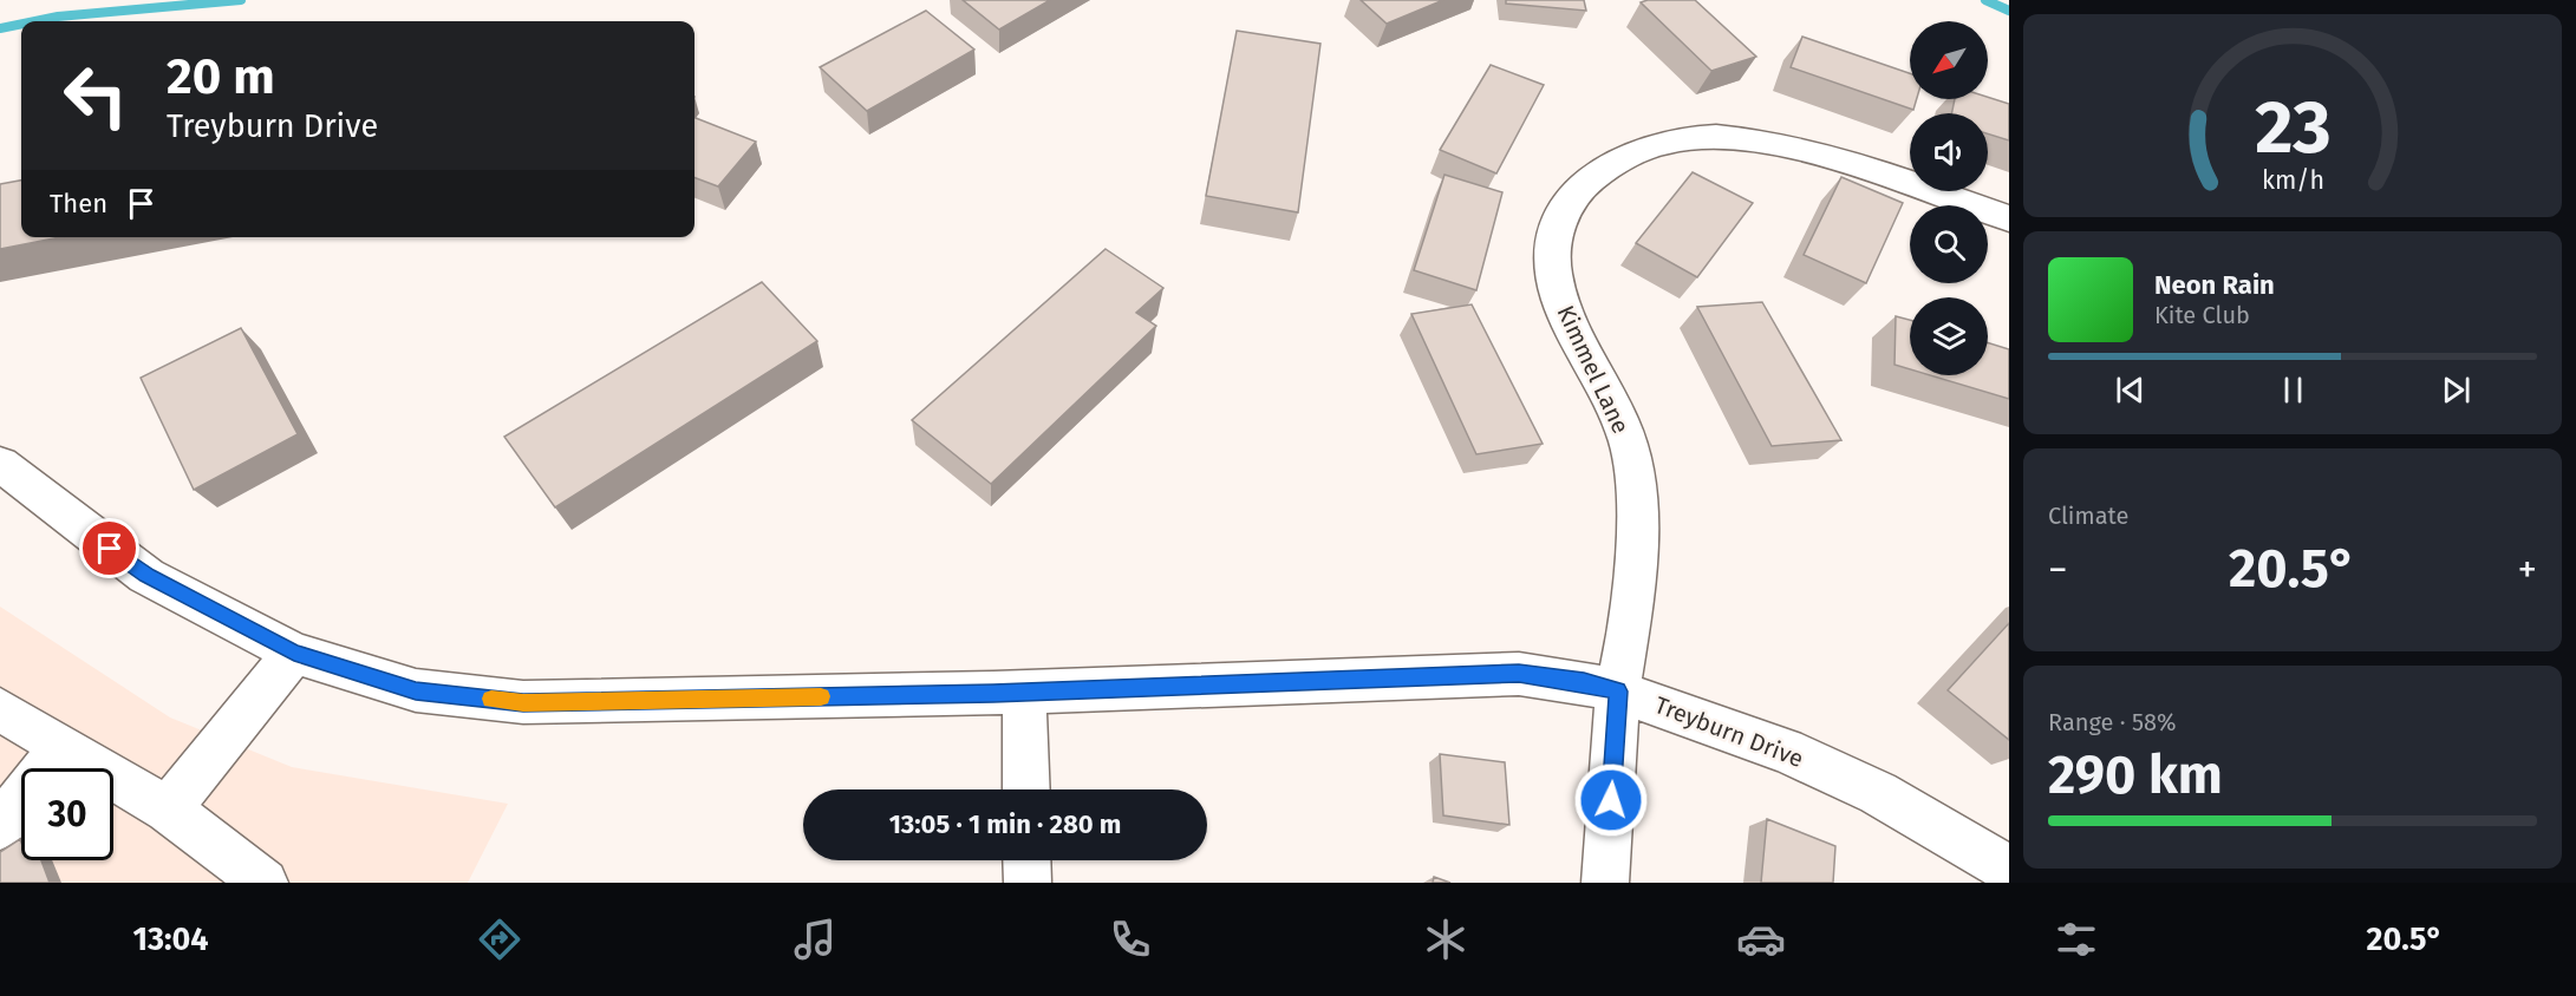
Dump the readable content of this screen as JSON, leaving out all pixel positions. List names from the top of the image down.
{
  "streets": {
    "street": ["Kimmel Lane", "Treyburn Drive"]
  },
  "crossings": [
    ["Kimmel Lane", "Treyburn Drive"]
  ],
  "north": "bottom left",
  "page": {
    "turn": ["20 m", "Treyburn Drive"],
    "then": "Then",
    "song": ["Neon Rain", "Kite Club"],
    "tile": [
      "Climate",
      ["Range · 58%", "290 km"]
    ],
    "heat": ["−", "20.5°", "+"],
    "limit": "30",
    "trip": "13:05 · 1 min · 280 m",
    "tabs": ["13:04", "20.5°"],
    "gauge": ["23", "km/h"]
  }
}
